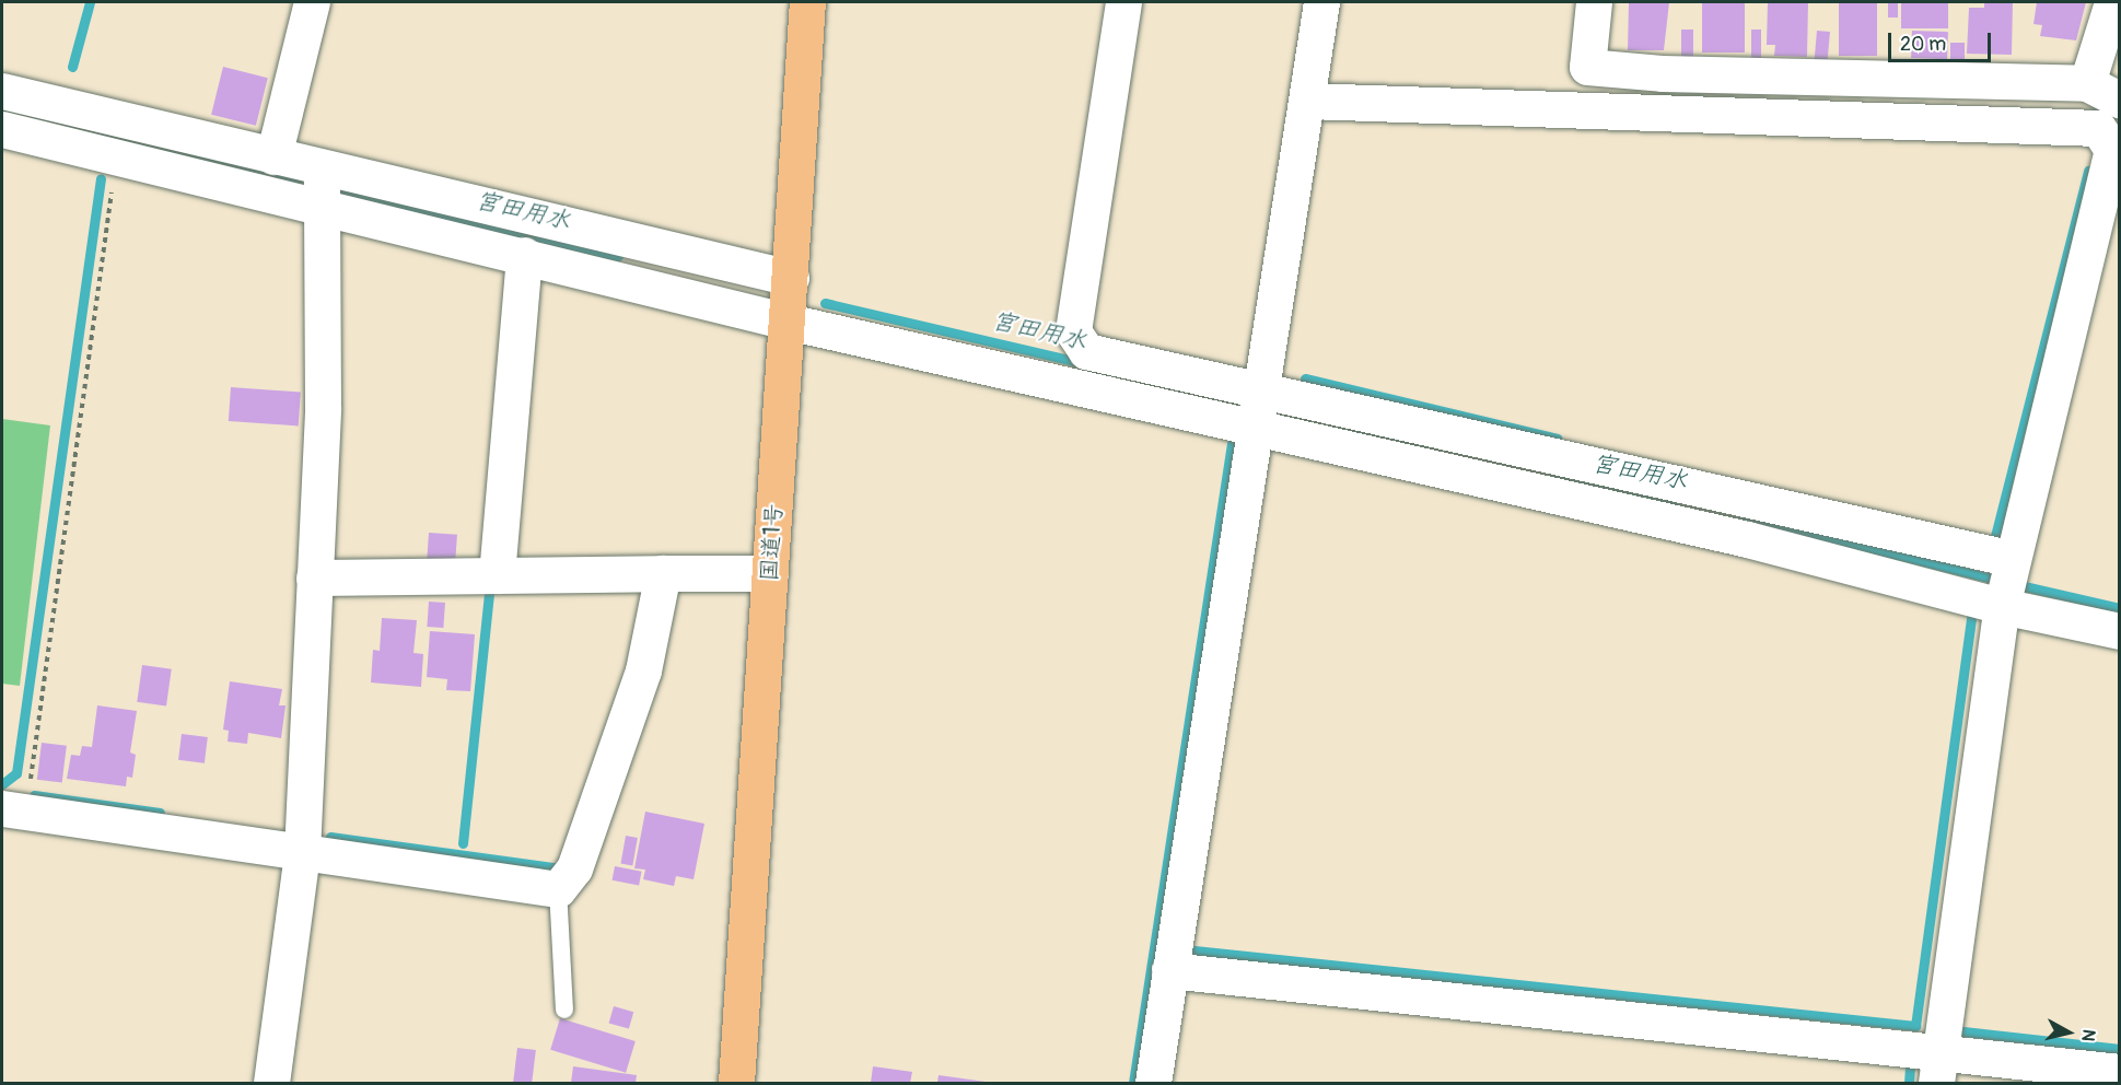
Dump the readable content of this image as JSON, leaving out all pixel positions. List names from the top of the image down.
{
  "streets": {
    "highway": ["国道1号"]
  },
  "water": ["宮田用水"],
  "scale_bar": "20 m",
  "north": "right"
}
